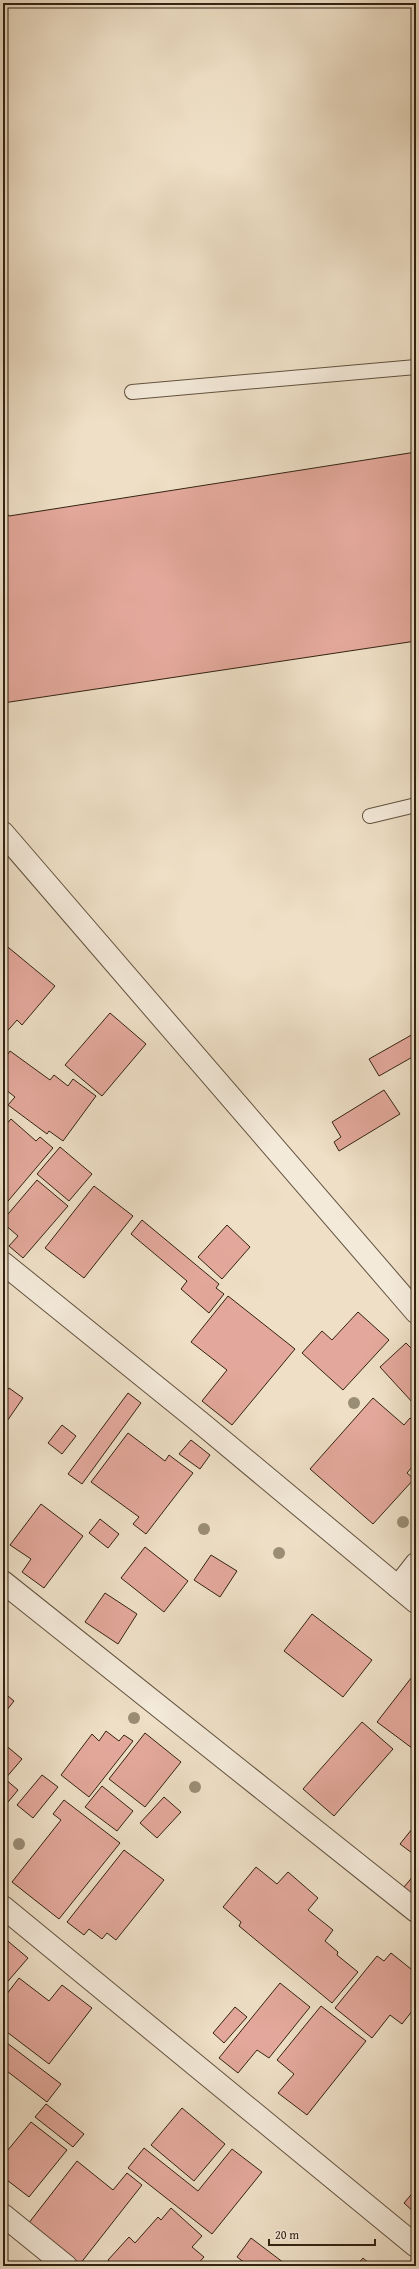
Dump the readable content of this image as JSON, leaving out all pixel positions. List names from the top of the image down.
{
  "scale_bar": "20 m"
}
